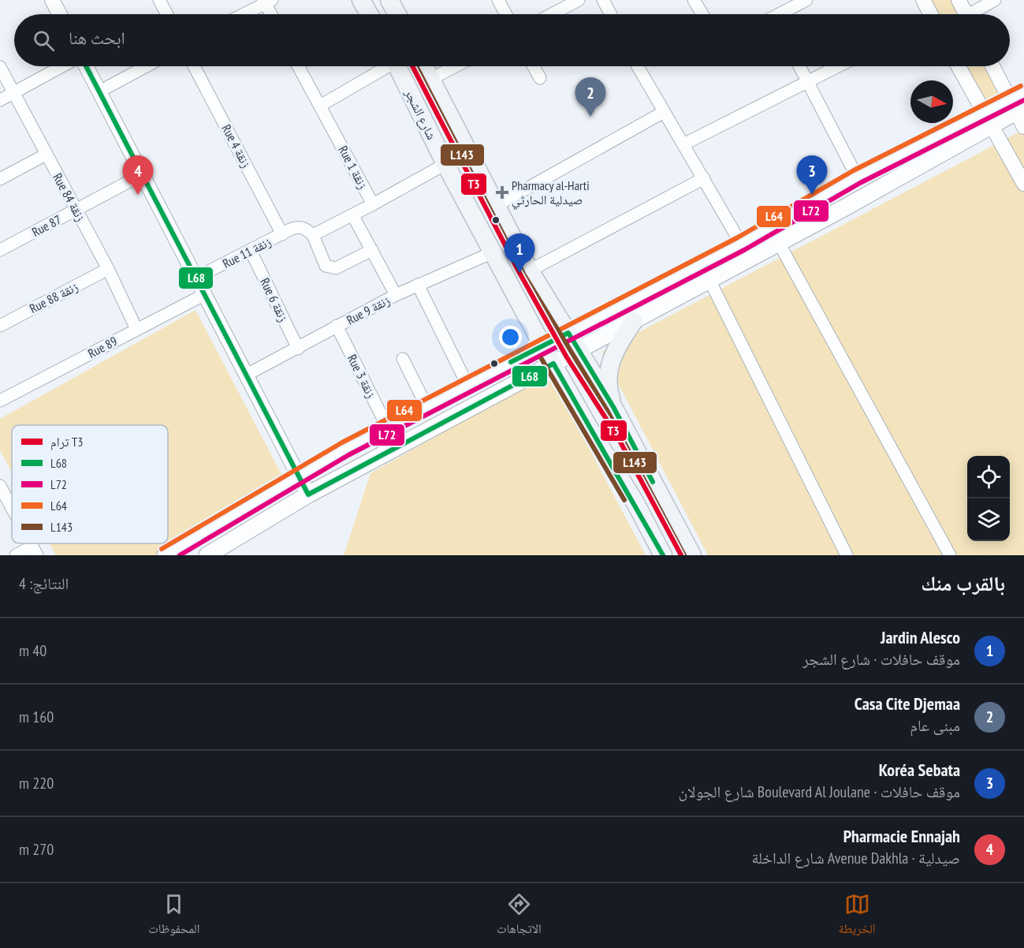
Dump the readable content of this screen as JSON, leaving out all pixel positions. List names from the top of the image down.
{
  "streets": {
    "main road": ["شارع الشجر"],
    "street": [
      "Rue 4 زنقة",
      "Rue 1 زنقة",
      "Rue 84 زنقة",
      "Rue 87",
      "Rue 11 زنقة",
      "Rue 88 زنقة",
      "Rue 6 زنقة",
      "Rue 9 زنقة",
      "Rue 89",
      "Rue 3 زنقة"
    ]
  },
  "crossings": [
    ["شارع الشجر", "Rue 1 زنقة"],
    ["شارع الشجر", "Rue 9 زنقة"],
    ["Rue 4 زنقة", "Rue 11 زنقة"],
    ["Rue 84 زنقة", "Rue 87"],
    ["Rue 84 زنقة", "Rue 88 زنقة"],
    ["Rue 84 زنقة", "Rue 89"],
    ["Rue 11 زنقة", "Rue 6 زنقة"],
    ["Rue 6 زنقة", "Rue 9 زنقة"],
    ["Rue 9 زنقة", "Rue 3 زنقة"]
  ],
  "places": {
    "health": ["Pharmacy al-Harti صيدلية الحارثي"]
  },
  "lines": [
    "tram line T3",
    "transit line L68",
    "transit line L143",
    "transit line L64",
    "transit line L72"
  ],
  "legend": [
    "ترام T3",
    "L68",
    "L72",
    "L64",
    "L143"
  ],
  "north": "right",
  "page": {
    "search": "ابحث هنا",
    "pins": [
      "2",
      "3",
      "4",
      "1"
    ],
    "heading": ["بالقرب منك", "النتائج: 4"],
    "list": [
      {
        "mark": "1",
        "name": "Jardin Alesco",
        "note": "موقف حافلات · شارع الشجر",
        "value": "40 m"
      },
      {
        "mark": "2",
        "name": "Casa Cite Djemaa",
        "note": "مبنى عام",
        "value": "160 m"
      },
      {
        "mark": "3",
        "name": "Koréa Sebata",
        "note": "موقف حافلات · Boulevard Al Joulane شارع الجولان",
        "value": "220 m"
      },
      {
        "mark": "4",
        "name": "Pharmacie Ennajah",
        "note": "صيدلية · Avenue Dakhla شارع الداخلة",
        "value": "270 m"
      }
    ],
    "nav": ["الخريطة", "الاتجاهات", "المحفوظات"]
  }
}
